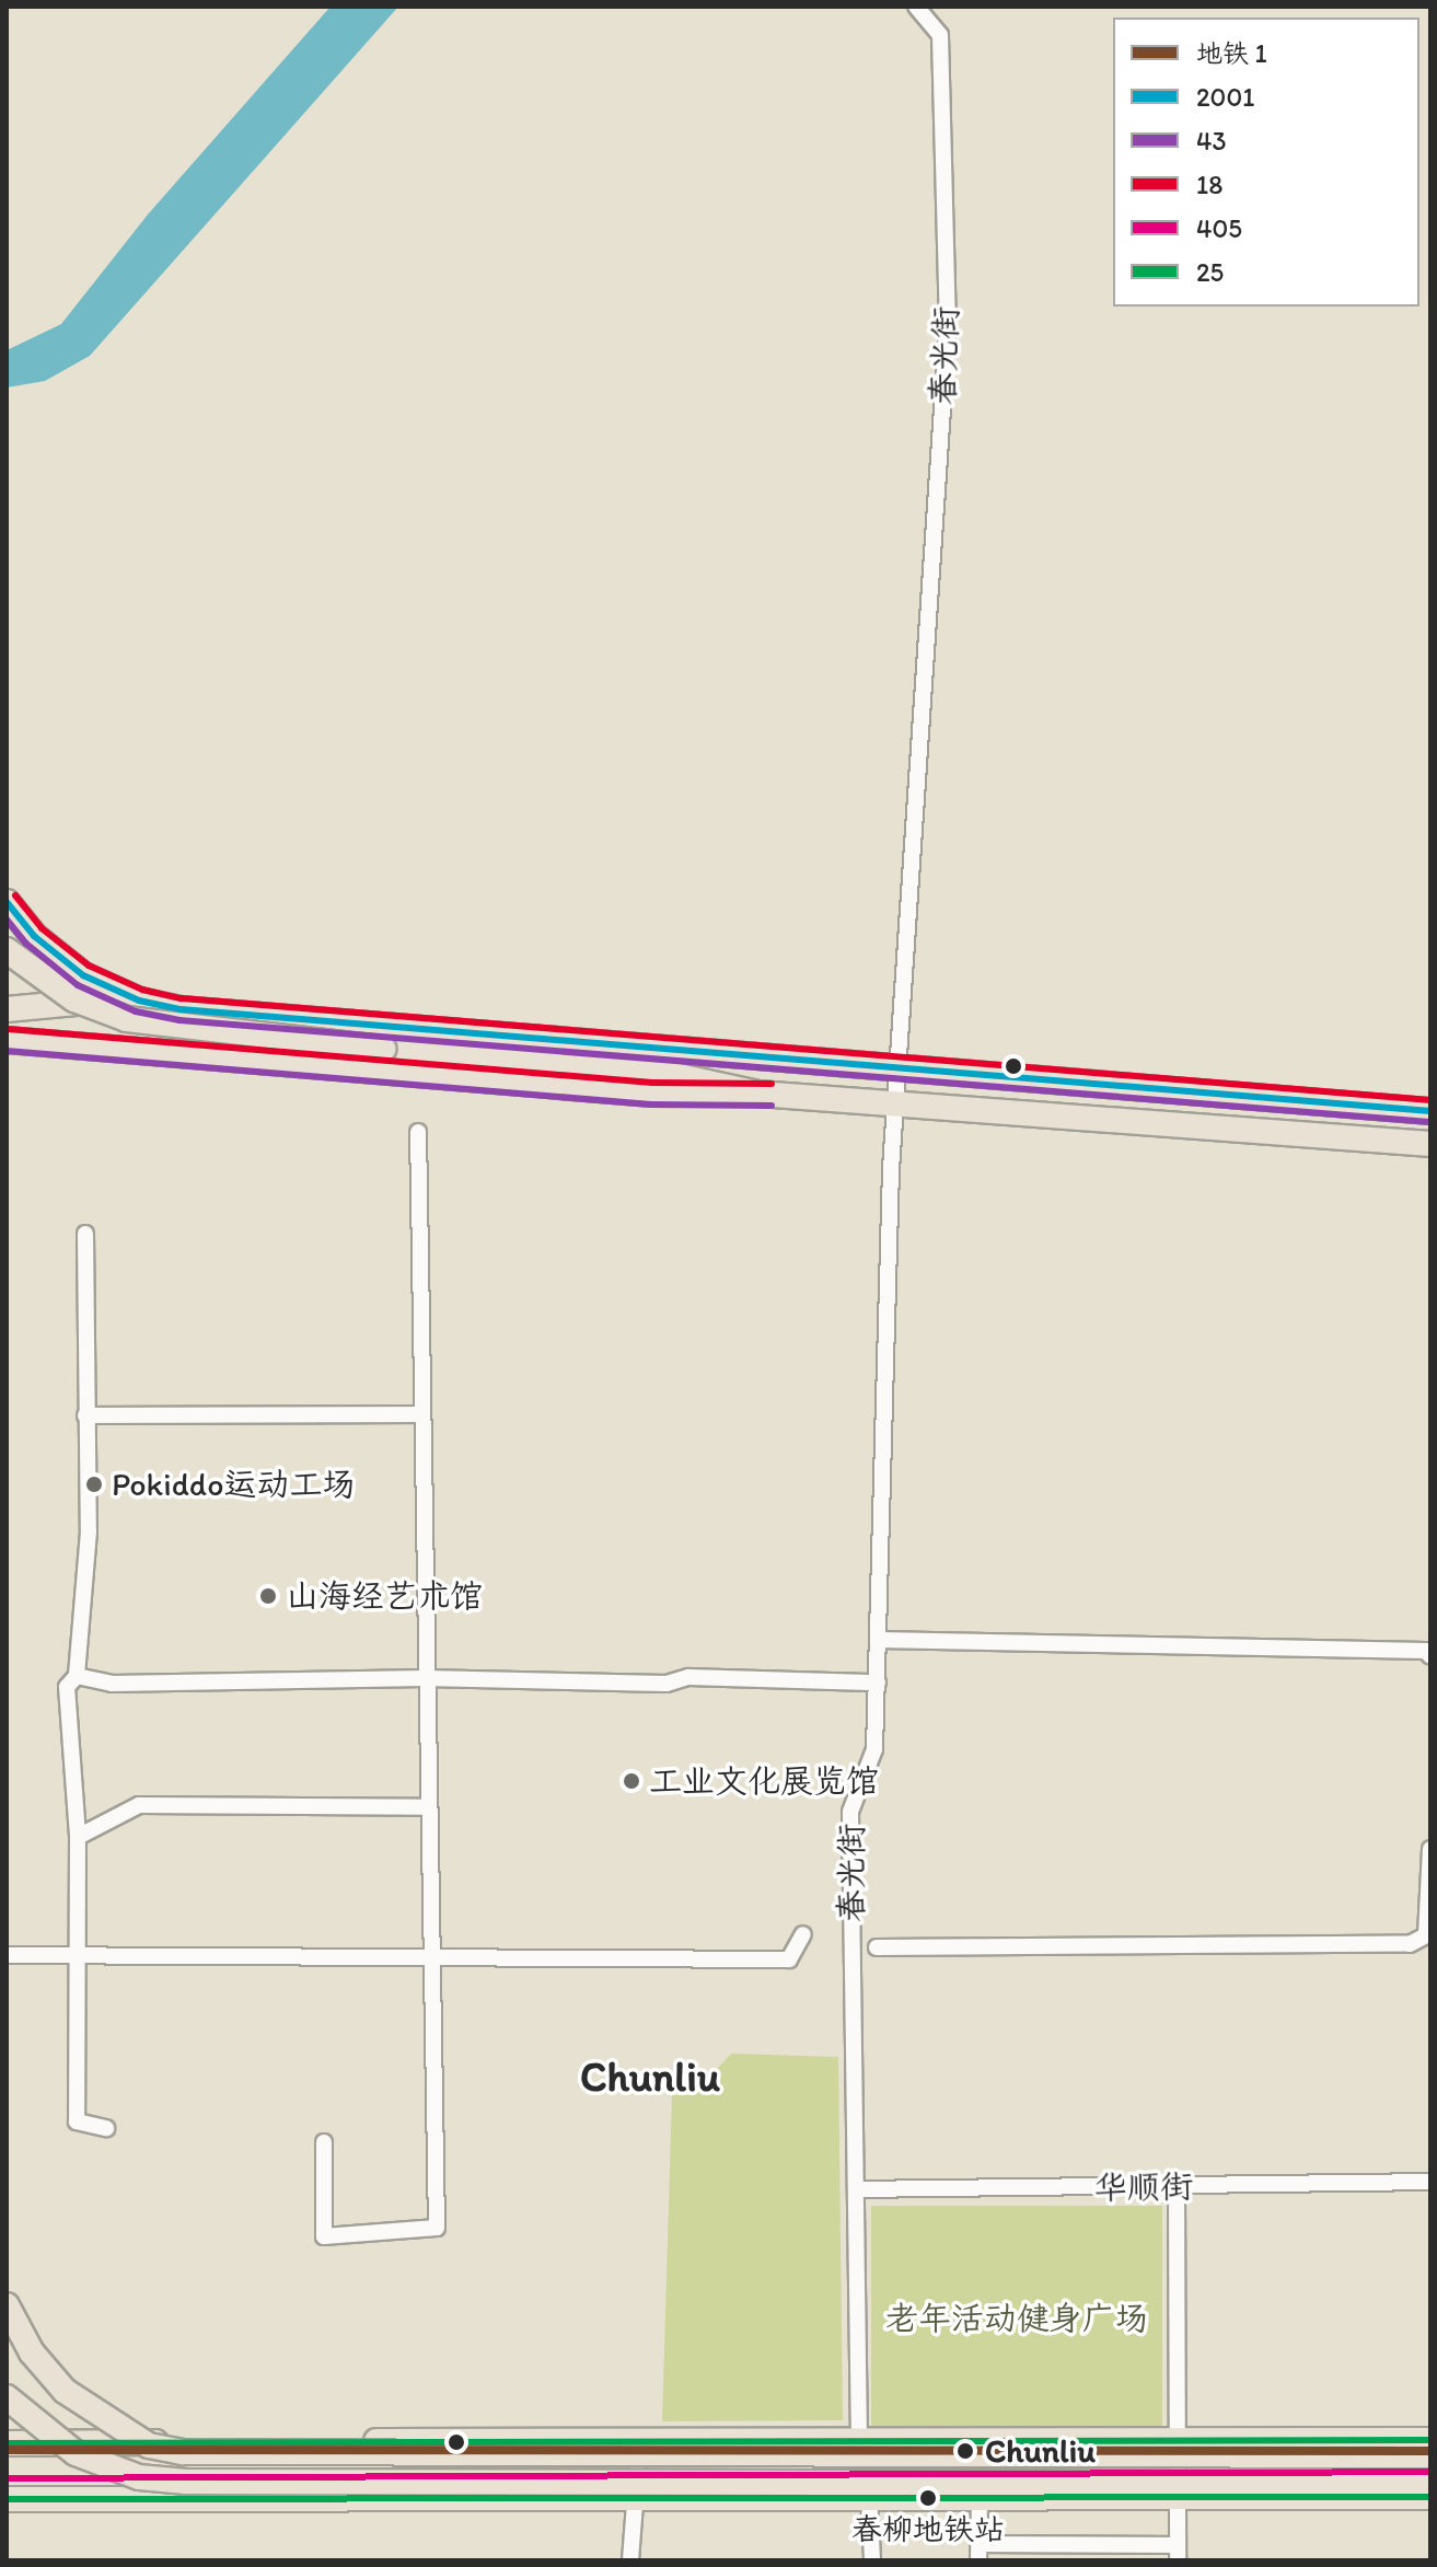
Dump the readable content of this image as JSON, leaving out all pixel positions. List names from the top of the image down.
{
  "streets": {
    "street": ["春光街", "华顺街"]
  },
  "crossings": [
    ["春光街", "华顺街"]
  ],
  "districts": ["Chunliu"],
  "parks": ["老年活动健身广场"],
  "places": [
    "Pokiddo运动工场",
    "山海经艺术馆",
    "工业文化展览馆",
    "Chunliu",
    "春柳地铁站"
  ],
  "lines": [
    "transit line 18",
    "transit line 2001",
    "transit line 43",
    "transit line 25",
    "metro line 1",
    "transit line 405"
  ],
  "legend": [
    "地铁 1",
    "2001",
    "43",
    "18",
    "405",
    "25"
  ]
}
